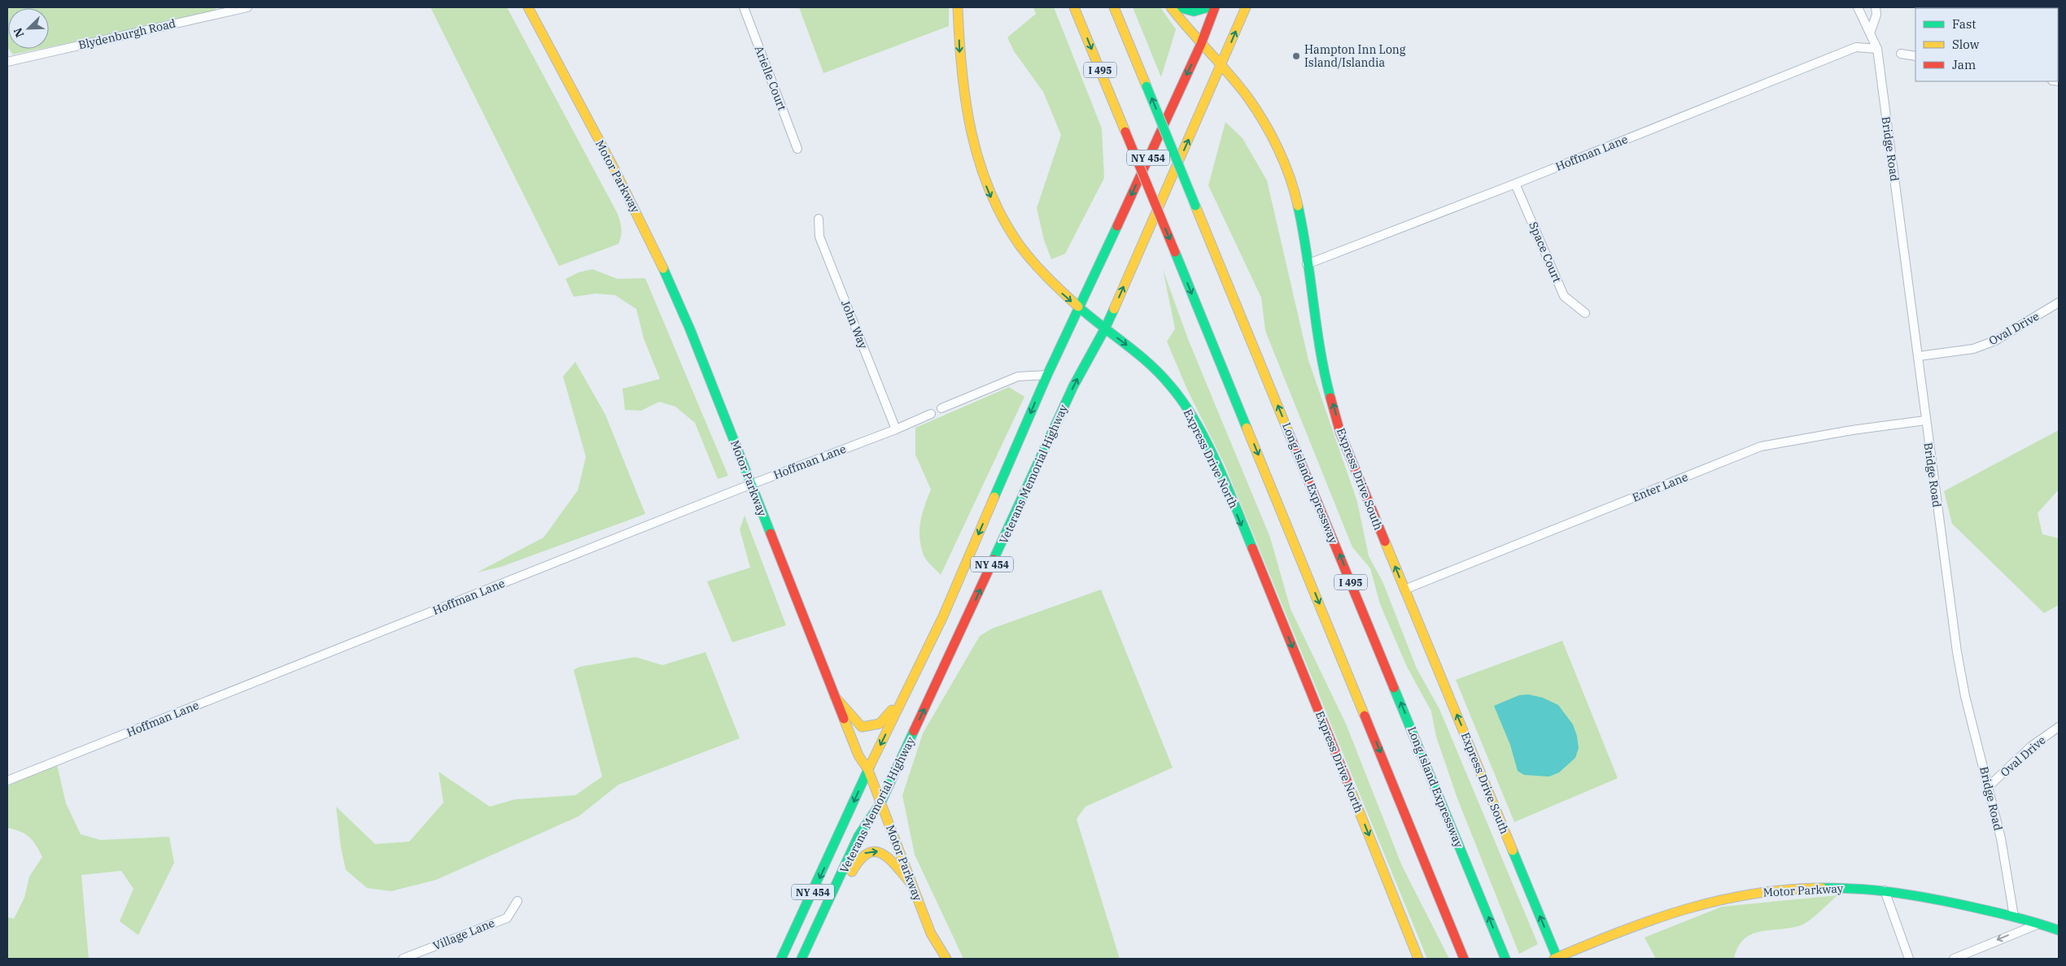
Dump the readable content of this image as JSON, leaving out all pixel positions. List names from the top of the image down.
{
  "streets": {
    "main road": [
      "I 495",
      "NY 454",
      "Motor Parkway",
      "Express Drive North",
      "Veterans Memorial Highway",
      "Express Drive South",
      "Long Island Expressway"
    ],
    "street": [
      "Blydenburgh Road",
      "Arielle Court",
      "Bridge Road",
      "Hoffman Lane",
      "Space Court",
      "John Way",
      "Oval Drive",
      "Enter Lane",
      "Village Lane"
    ]
  },
  "crossings": [
    ["Bridge Road", "Hoffman Lane"],
    ["Bridge Road", "Motor Parkway"],
    ["Bridge Road", "Oval Drive"],
    ["Bridge Road", "Enter Lane"],
    ["Hoffman Lane", "Motor Parkway"],
    ["Hoffman Lane", "Space Court"],
    ["Hoffman Lane", "John Way"],
    ["Hoffman Lane", "Express Drive South"],
    ["Motor Parkway", "Veterans Memorial Highway"],
    ["Motor Parkway", "Express Drive South"],
    ["Express Drive North", "Veterans Memorial Highway"],
    ["Veterans Memorial Highway", "Express Drive South"],
    ["Express Drive South", "Enter Lane"]
  ],
  "one_way": ["Express Drive South"],
  "places": ["Hampton Inn Long Island/Islandia"],
  "legend": ["Fast", "Slow", "Jam"],
  "north": "bottom left"
}
